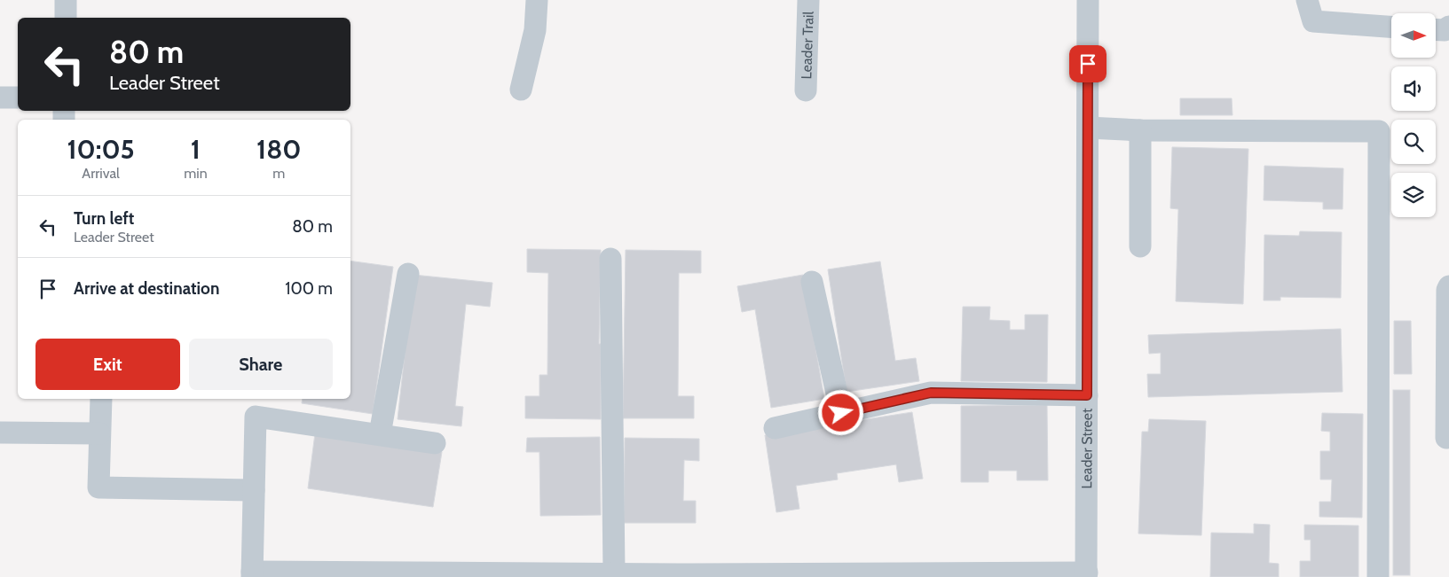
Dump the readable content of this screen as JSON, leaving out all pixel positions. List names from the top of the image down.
{
  "streets": {
    "street": ["Leader Trail", "Leader Street"]
  },
  "north": "right",
  "page": {
    "turn": ["80 m", "Leader Street"],
    "eta": [
      "10:05",
      "Arrival",
      "1",
      "min",
      "180",
      "m"
    ],
    "list": [
      {
        "name": "Turn left",
        "note": "Leader Street",
        "value": "80 m"
      },
      {
        "name": "Arrive at destination",
        "value": "100 m"
      }
    ],
    "buttons": ["Exit", "Share"]
  }
}
